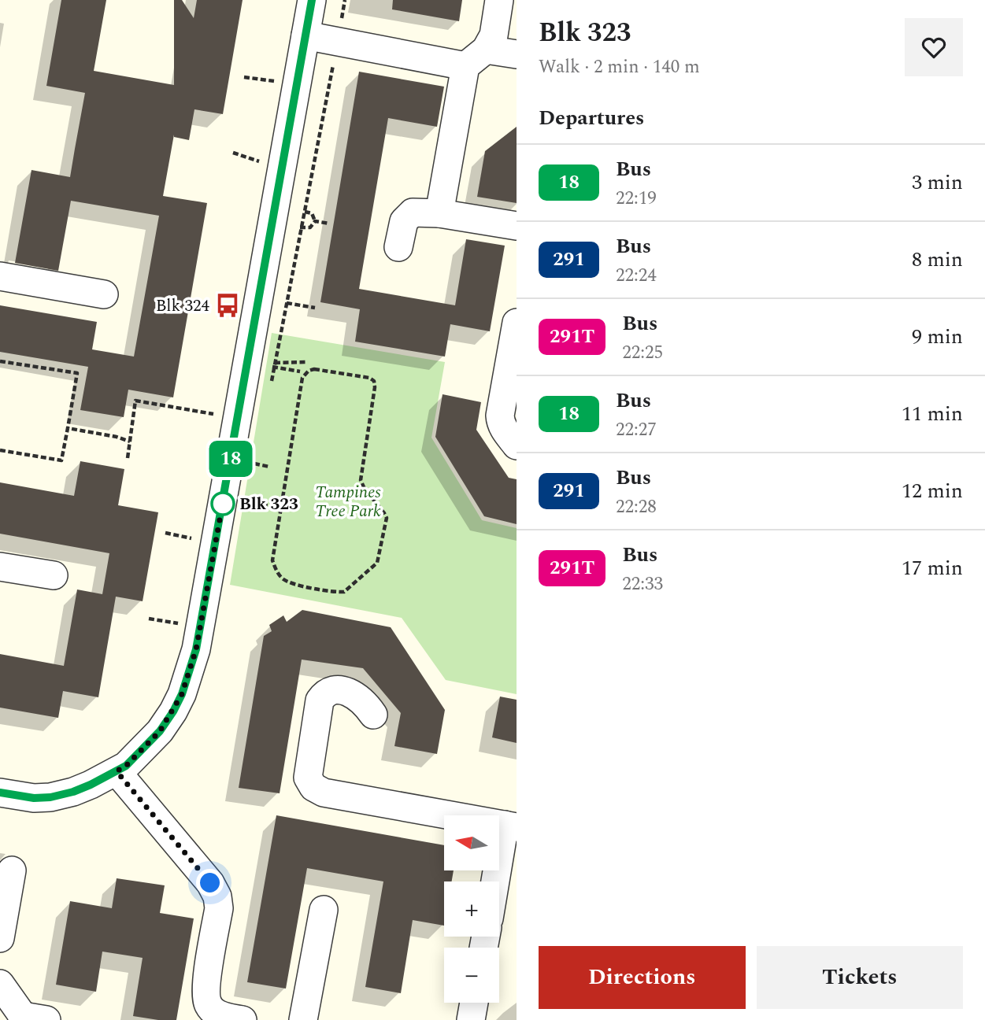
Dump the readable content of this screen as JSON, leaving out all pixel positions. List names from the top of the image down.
{
  "parks": ["Tampines Tree Park"],
  "places": {
    "bus stop": ["Blk 324"],
    "other": ["Blk 323"]
  },
  "lines": ["bus line 18"],
  "north": "left",
  "page": {
    "on_map": "18",
    "heading": [
      ["Blk 323", "Walk · 2 min · 140 m"],
      "Departures"
    ],
    "list": [
      {
        "mark": "18",
        "name": "Bus",
        "note": "22:19",
        "value": "3 min"
      },
      {
        "mark": "291",
        "name": "Bus",
        "note": "22:24",
        "value": "8 min"
      },
      {
        "mark": "291T",
        "name": "Bus",
        "note": "22:25",
        "value": "9 min"
      },
      {
        "mark": "18",
        "name": "Bus",
        "note": "22:27",
        "value": "11 min"
      },
      {
        "mark": "291",
        "name": "Bus",
        "note": "22:28",
        "value": "12 min"
      },
      {
        "mark": "291T",
        "name": "Bus",
        "note": "22:33",
        "value": "17 min"
      }
    ],
    "map_buttons": ["+", "−"],
    "buttons": ["Directions", "Tickets"]
  }
}
